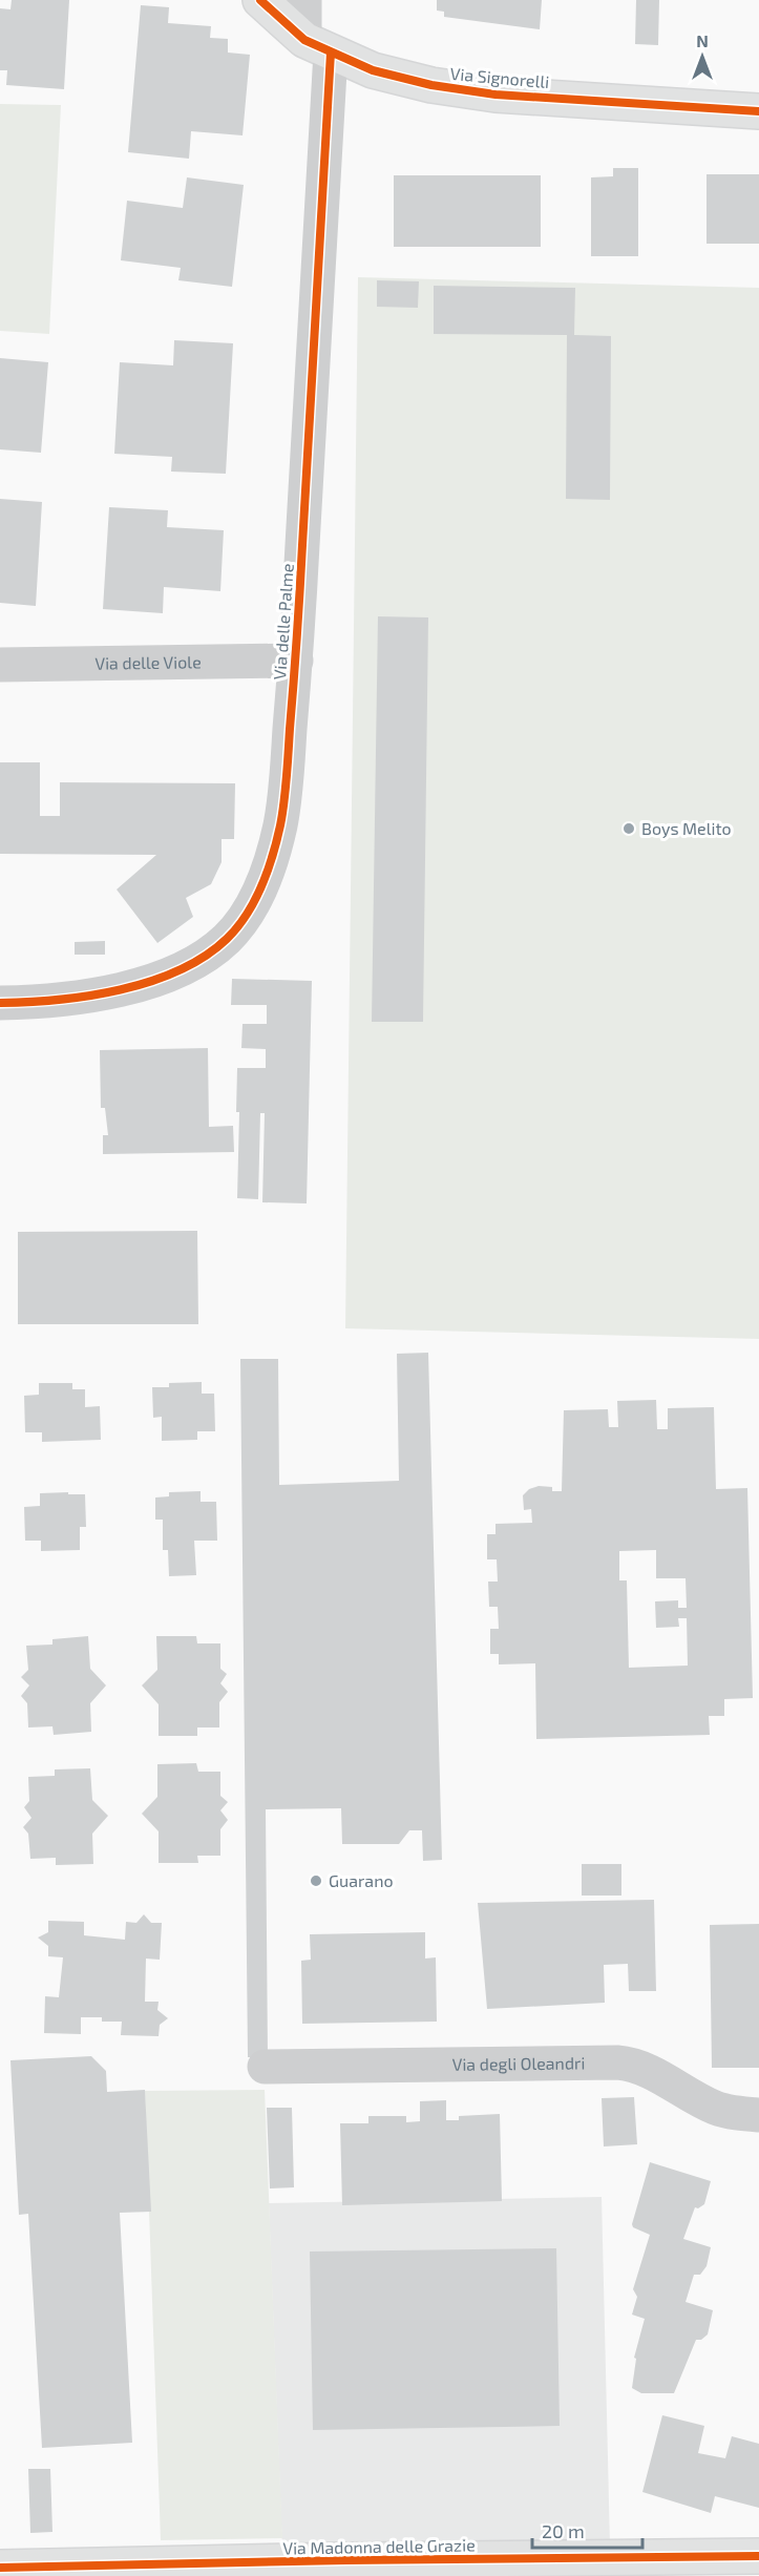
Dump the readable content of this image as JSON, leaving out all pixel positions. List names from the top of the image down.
{
  "streets": {
    "street": [
      "Via Signorelli",
      "Via delle Palme",
      "Via delle Viole",
      "Via degli Oleandri",
      "Via Madonna delle Grazie"
    ]
  },
  "crossings": [
    ["Via Signorelli", "Via delle Palme"],
    ["Via delle Palme", "Via delle Viole"]
  ],
  "places": ["Boys Melito", "Guarano"],
  "scale_bar": "20 m",
  "north": "top"
}
